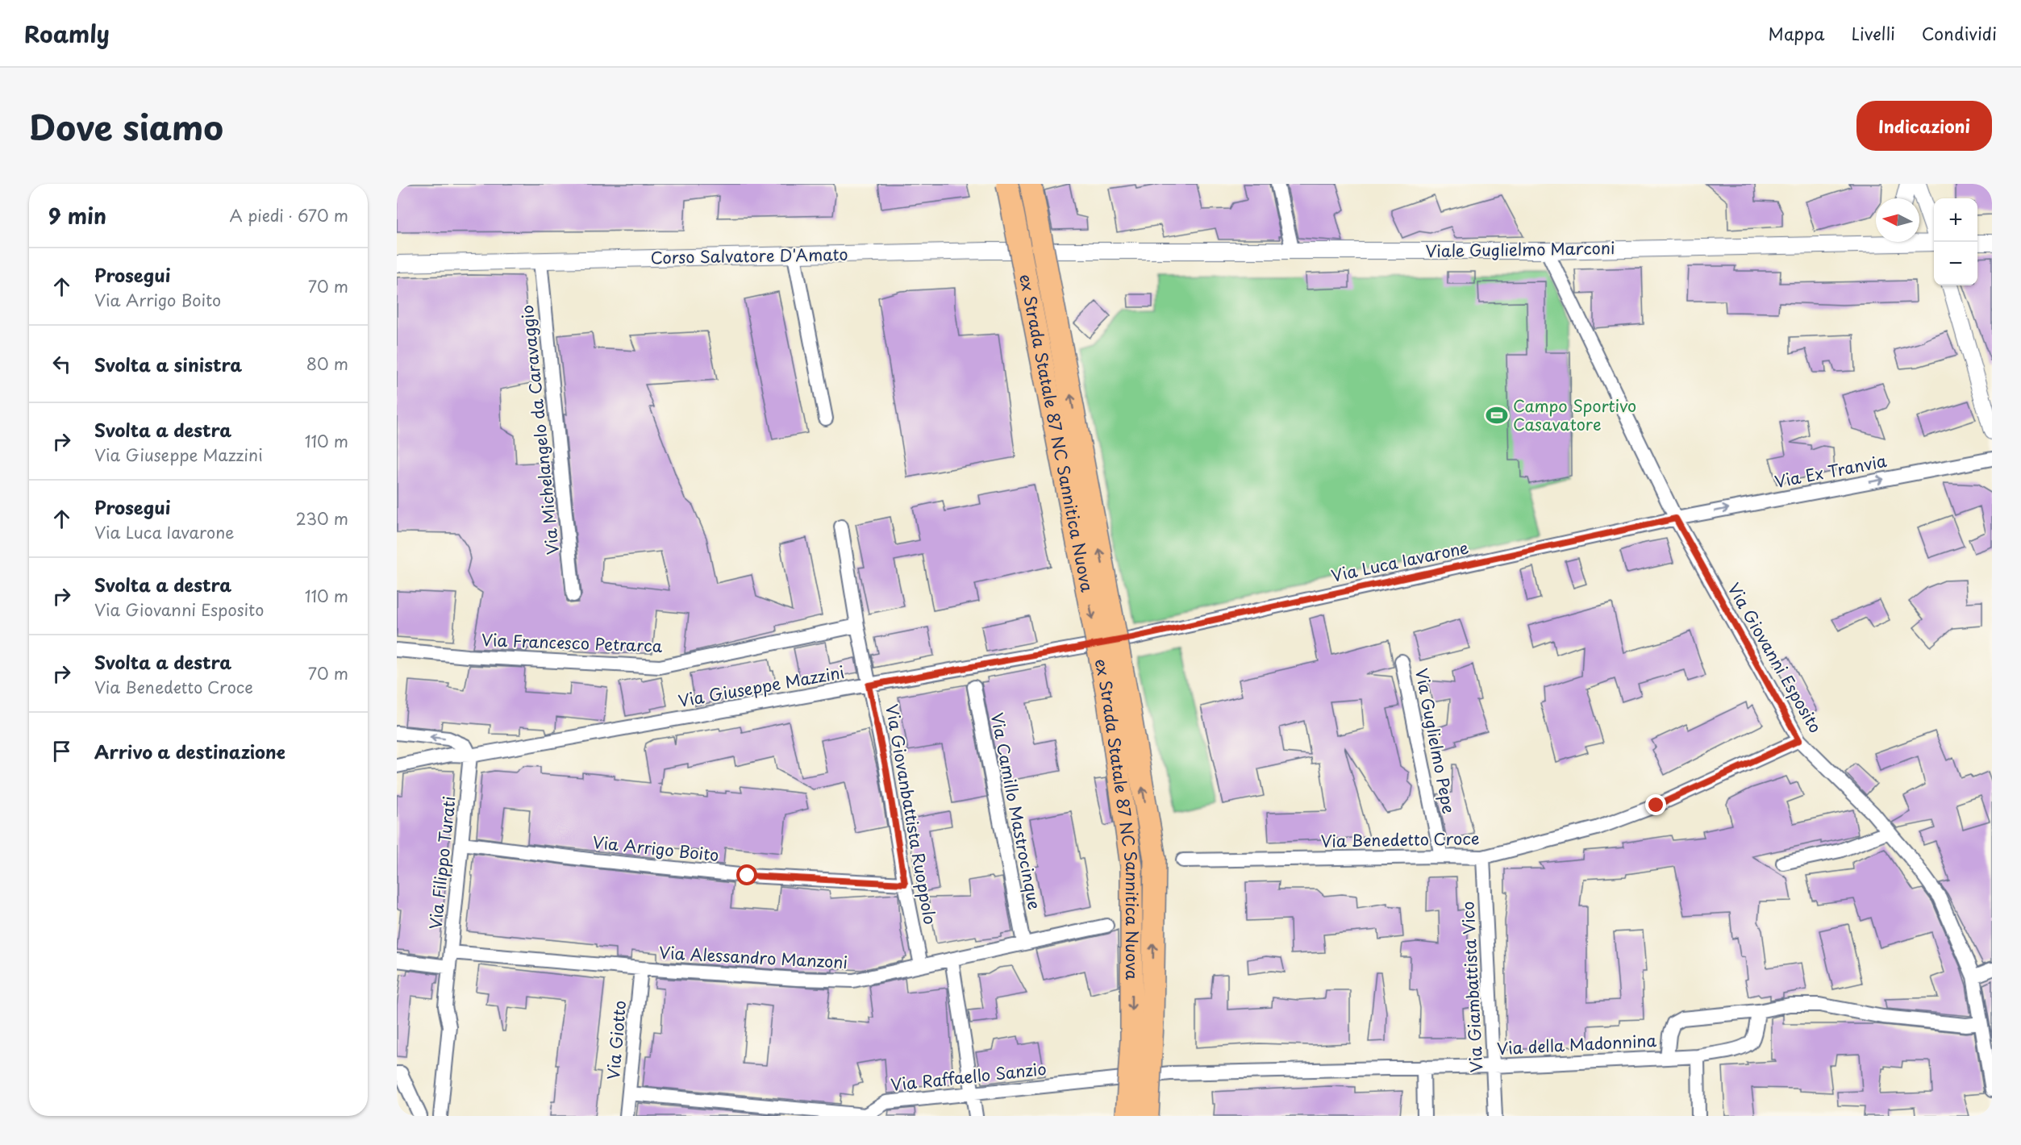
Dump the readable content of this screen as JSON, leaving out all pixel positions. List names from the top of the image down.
{
  "streets": {
    "highway": ["ex Strada Statale 87 NC Sannitica Nuova"],
    "street": [
      "Viale Guglielmo Marconi",
      "Corso Salvatore D'Amato",
      "Via Michelangelo da Caravaggio",
      "Via Ex Tranvia",
      "Via Luca Iavarone",
      "Via Francesco Petrarca",
      "Via Giovanni Esposito",
      "Via Giuseppe Mazzini",
      "Via Guglielmo Pepe",
      "Via Camillo Mastrocinque",
      "Via Giovanbattista Ruoppolo",
      "Via Benedetto Croce",
      "Via Arrigo Boito",
      "Via Filippo Turati",
      "Via Alessandro Manzoni",
      "Via Giambattista Vico",
      "Via Giotto",
      "Via della Madonnina",
      "Via Raffaello Sanzio"
    ]
  },
  "crossings": [
    ["Viale Guglielmo Marconi", "Corso Salvatore D'Amato"],
    ["Viale Guglielmo Marconi", "Via Giovanni Esposito"],
    ["Corso Salvatore D'Amato", "Via Michelangelo da Caravaggio"],
    ["Via Ex Tranvia", "Via Luca Iavarone"],
    ["Via Ex Tranvia", "Via Giovanni Esposito"],
    ["Via Luca Iavarone", "Via Giovanni Esposito"],
    ["Via Luca Iavarone", "Via Giuseppe Mazzini"],
    ["Via Francesco Petrarca", "Via Giovanbattista Ruoppolo"],
    ["Via Giovanni Esposito", "Via Benedetto Croce"],
    ["Via Giovanni Esposito", "Via della Madonnina"],
    ["Via Giuseppe Mazzini", "Via Giovanbattista Ruoppolo"],
    ["Via Giuseppe Mazzini", "Via Filippo Turati"],
    ["Via Guglielmo Pepe", "Via Benedetto Croce"],
    ["Via Camillo Mastrocinque", "Via Alessandro Manzoni"],
    ["Via Giovanbattista Ruoppolo", "Via Arrigo Boito"],
    ["Via Giovanbattista Ruoppolo", "Via Alessandro Manzoni"],
    ["Via Benedetto Croce", "Via Giambattista Vico"],
    ["Via Arrigo Boito", "Via Filippo Turati"],
    ["Via Filippo Turati", "Via Alessandro Manzoni"],
    ["Via Alessandro Manzoni", "Via Giotto"],
    ["Via Giambattista Vico", "Via della Madonnina"],
    ["Via Giotto", "Via Raffaello Sanzio"],
    ["Via della Madonnina", "Via Raffaello Sanzio"]
  ],
  "one_way": ["Via Ex Tranvia"],
  "places": {
    "sports": ["Campo Sportivo Casavatore"]
  },
  "north": "left",
  "page": {
    "header": "Roamly",
    "nav": ["Mappa", "Livelli", "Condividi"],
    "title": "Dove siamo",
    "buttons": "Indicazioni",
    "heading": ["9 min", "A piedi · 670 m"],
    "map_buttons": ["+", "−"],
    "list": [
      ["Prosegui", "Via Arrigo Boito", "70 m"],
      ["Svolta a sinistra", "80 m"],
      ["Svolta a destra", "Via Giuseppe Mazzini", "110 m"],
      ["Prosegui", "Via Luca Iavarone", "230 m"],
      ["Svolta a destra", "Via Giovanni Esposito", "110 m"],
      ["Svolta a destra", "Via Benedetto Croce", "70 m"],
      "Arrivo a destinazione"
    ]
  }
}
